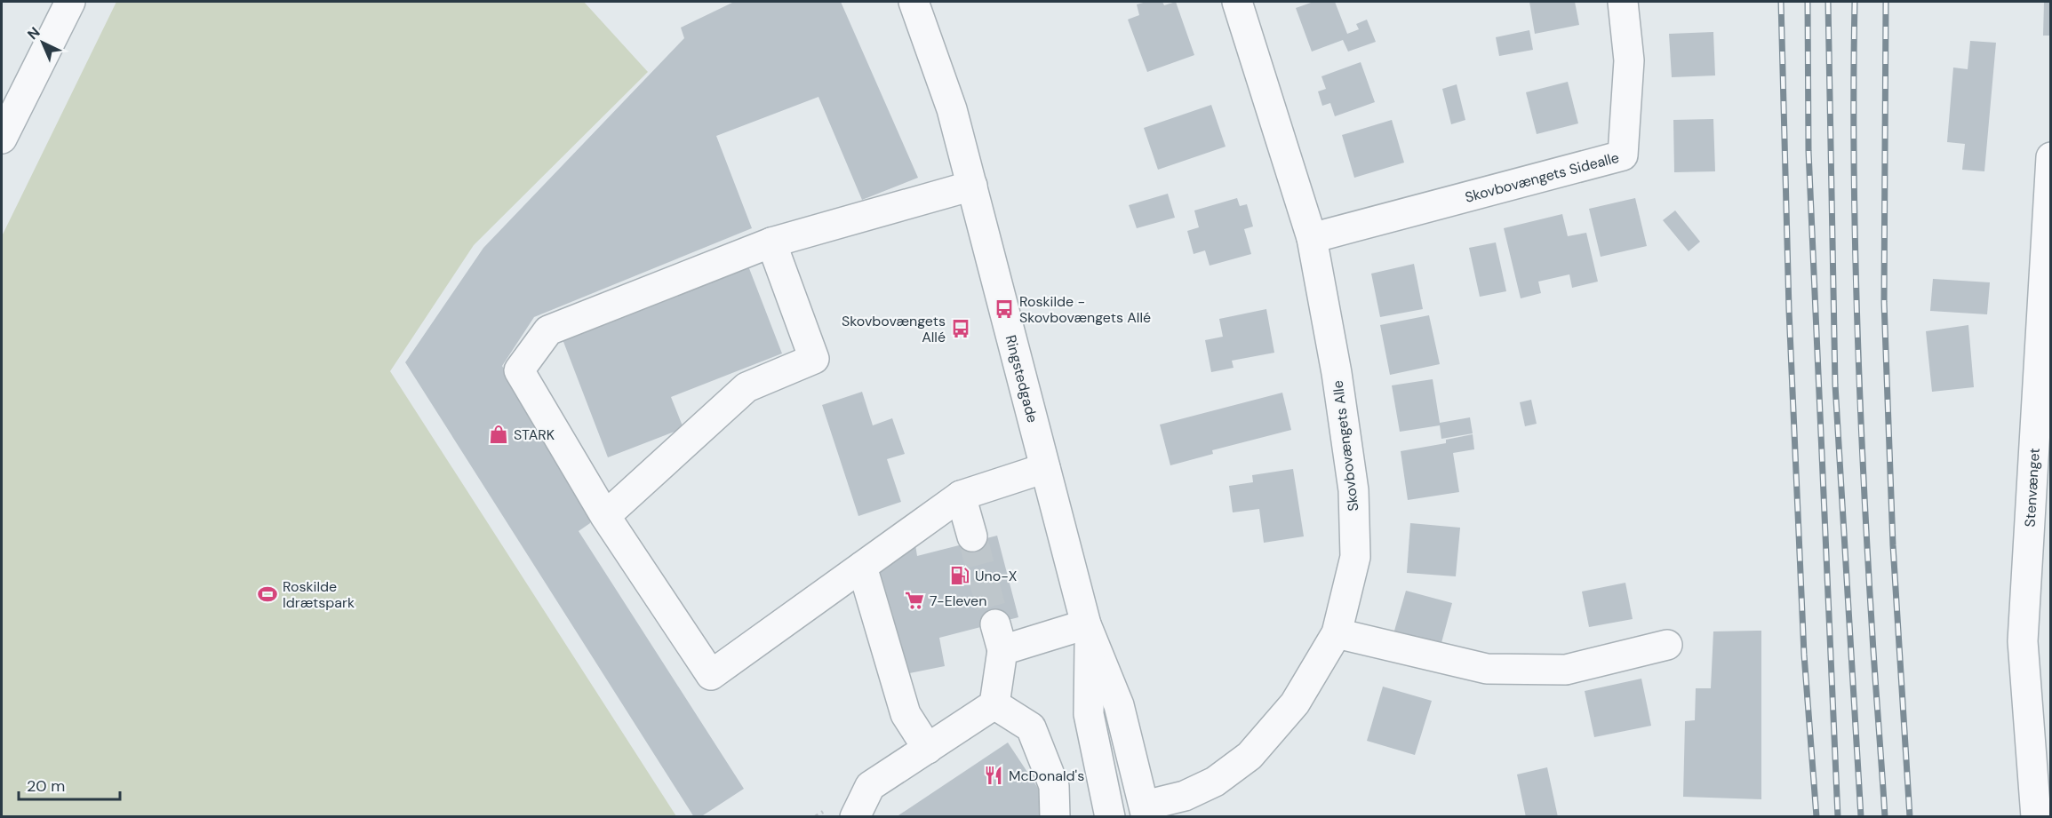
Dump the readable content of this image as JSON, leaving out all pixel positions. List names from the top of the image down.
{
  "streets": {
    "street": [
      "Skovbovængets Sidealle",
      "Ringstedgade",
      "Skovbovængets Alle",
      "Stenvænget"
    ]
  },
  "crossings": [
    ["Skovbovængets Sidealle", "Skovbovængets Alle"],
    ["Ringstedgade", "Skovbovængets Alle"]
  ],
  "places": {
    "bus stop": ["Roskilde - Skovbovængets Allé", "Skovbovængets Allé"],
    "shop": ["STARK"],
    "fuel station": ["Uno-X"],
    "sports": ["Roskilde Idrætspark"],
    "supermarket": ["7-Eleven"],
    "restaurant": ["McDonald's"]
  },
  "scale_bar": "20 m",
  "north": "top left"
}
